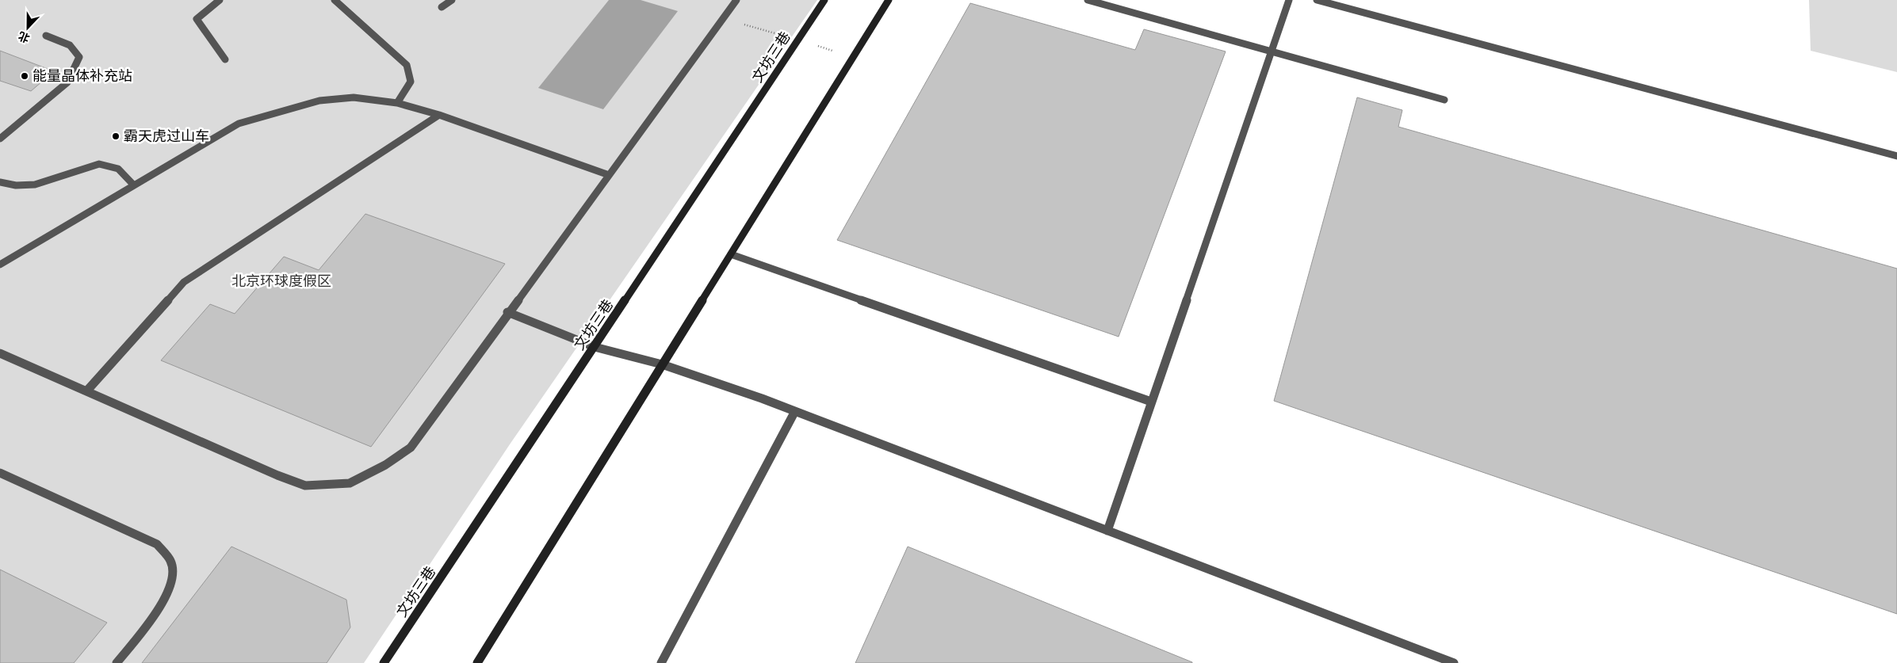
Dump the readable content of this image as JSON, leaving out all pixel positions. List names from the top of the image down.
{
  "streets": {
    "main road": ["文坊三巷"]
  },
  "parks": ["北京环球度假区"],
  "places": ["能量晶体补充站", "霸天虎过山车"],
  "north": "bottom"
}
